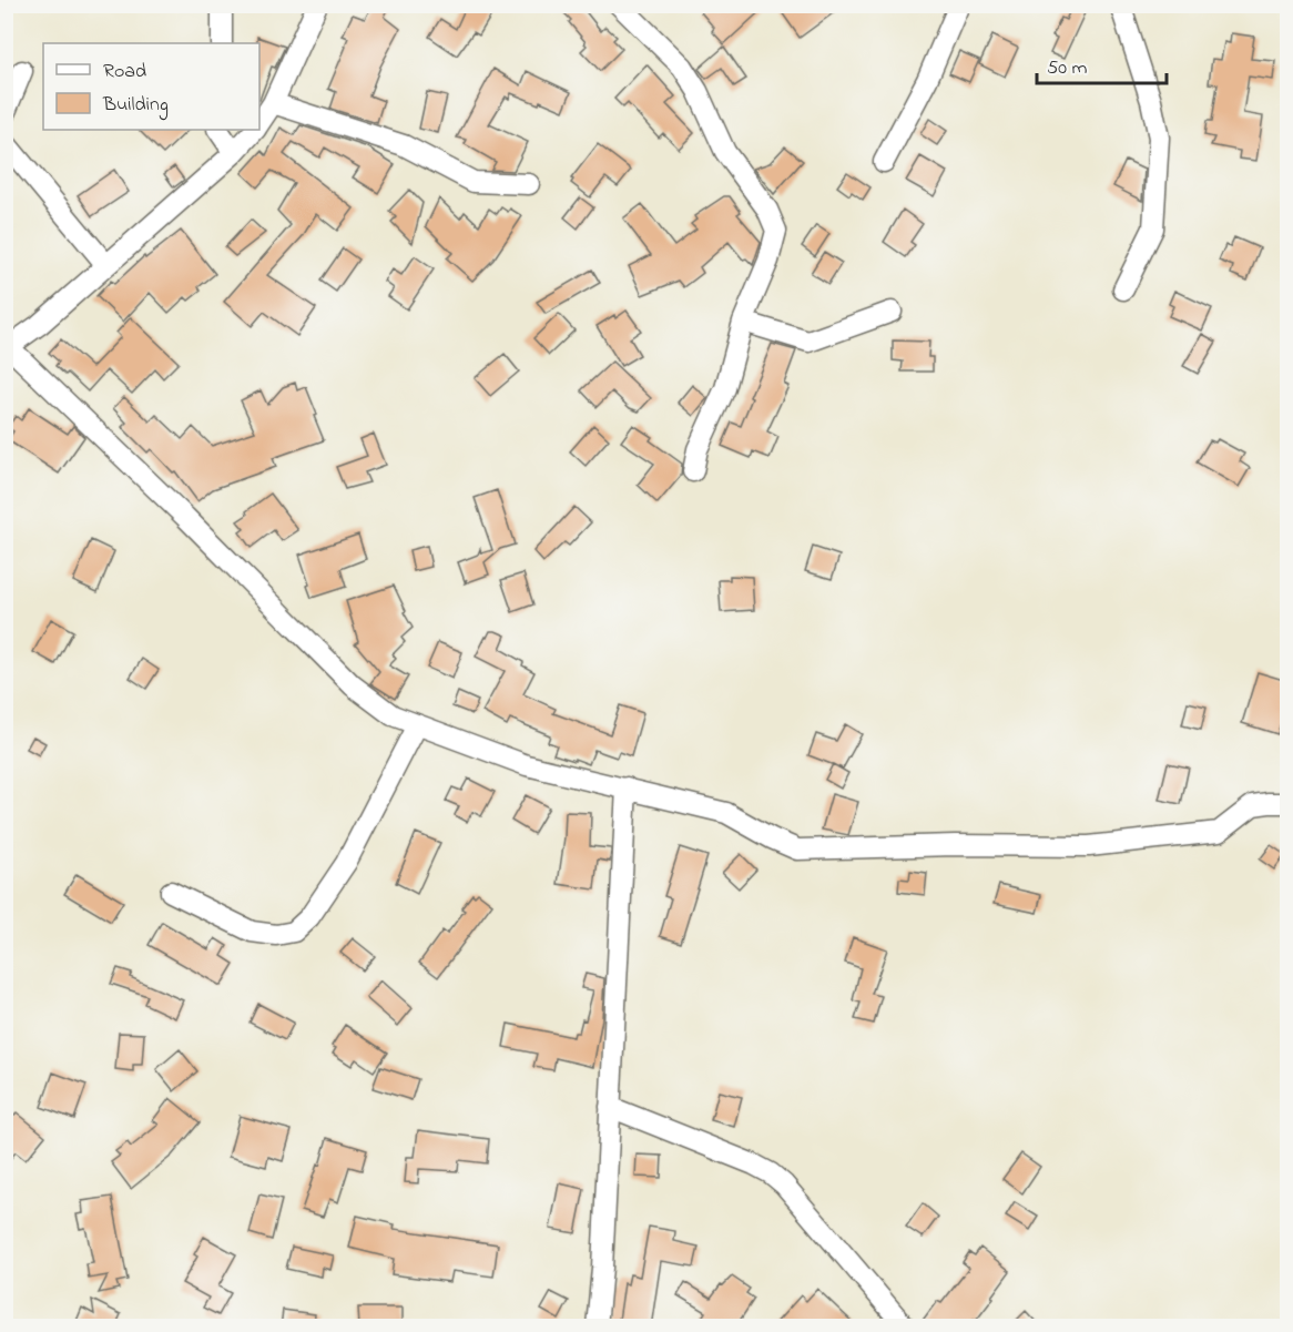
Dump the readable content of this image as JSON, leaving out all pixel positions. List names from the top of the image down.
{
  "legend": ["Road", "Building"],
  "scale_bar": "50 m"
}
